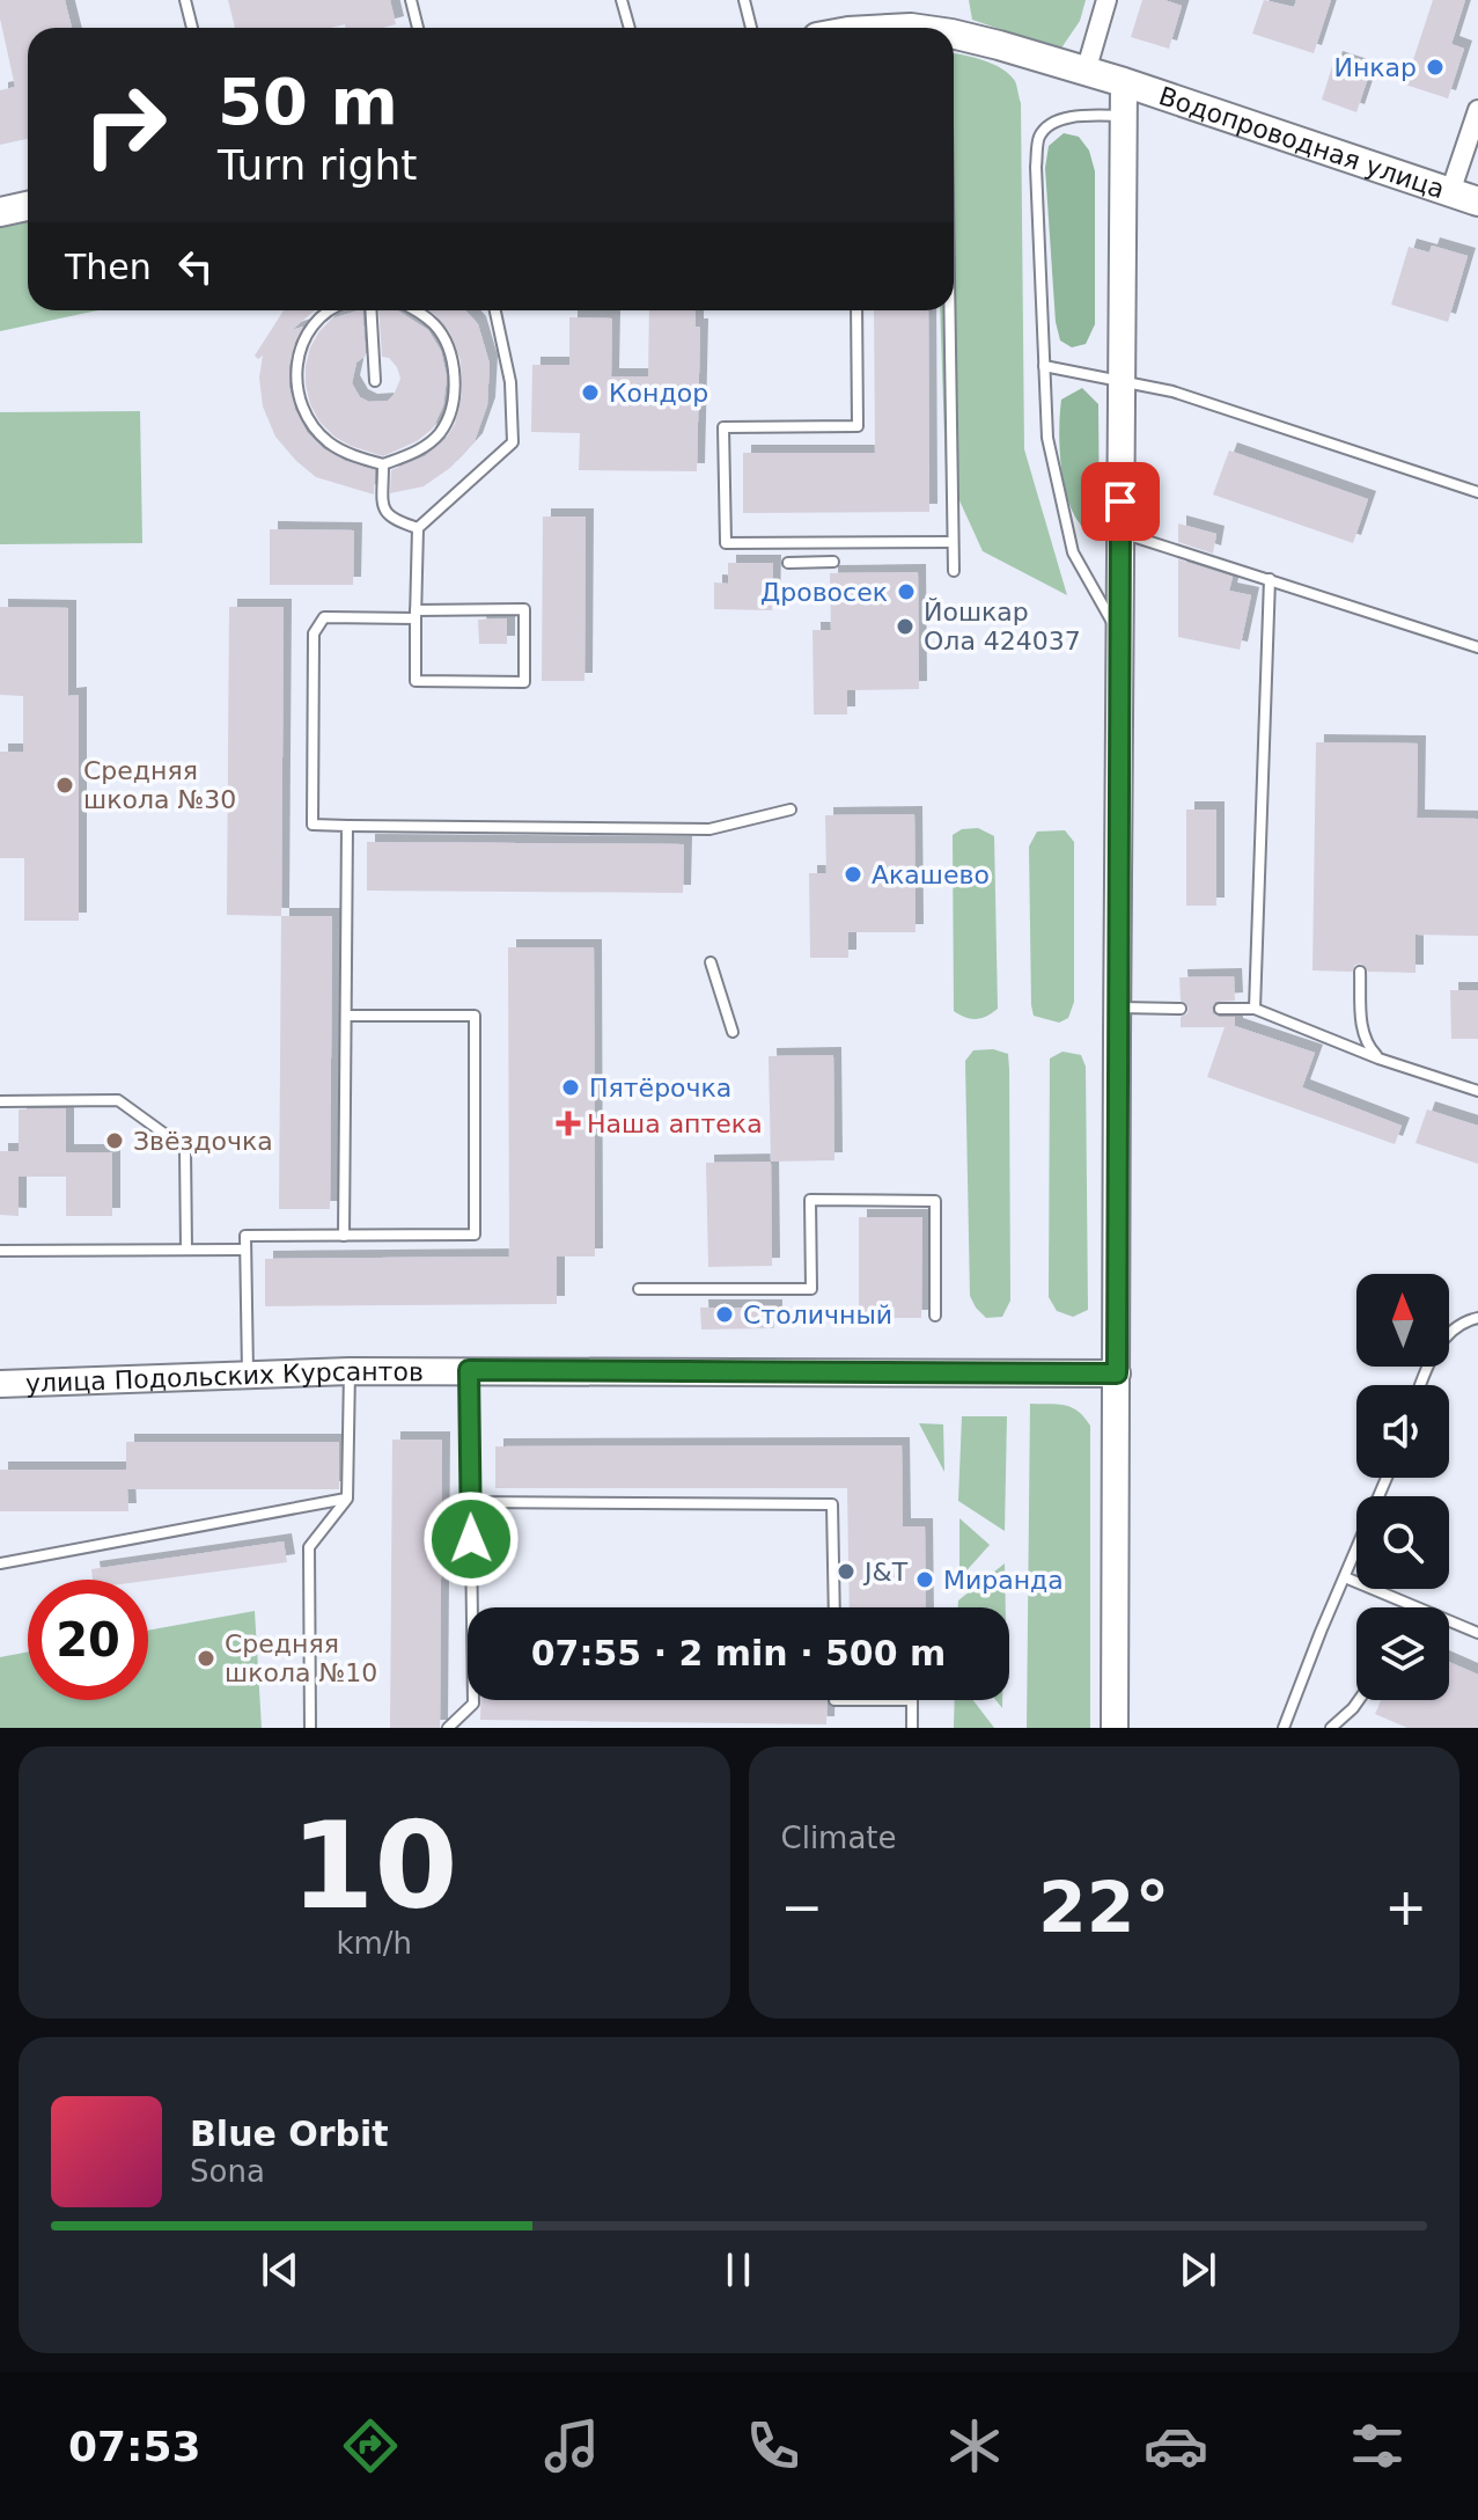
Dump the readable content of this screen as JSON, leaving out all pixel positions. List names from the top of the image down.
{
  "streets": {
    "main road": ["Водопроводная улица", "улица Подольских Курсантов"]
  },
  "places": {
    "other": [
      "Инкар",
      "Кондор",
      "Дровосек",
      "Йошкар Ола 424037",
      "Средняя школа №30",
      "Акашево",
      "Пятёрочка",
      "Звёздочка",
      "Столичный",
      "J&T",
      "Миранда",
      "Средняя школа №10"
    ],
    "health": ["Наша аптека"]
  },
  "north": "top",
  "page": {
    "turn": ["50 m", "Turn right"],
    "then": "Then",
    "limit": "20",
    "trip": "07:55 · 2 min · 500 m",
    "tile": [
      ["10", "km/h"],
      "Climate"
    ],
    "heat": ["−", "22°", "+"],
    "song": ["Blue Orbit", "Sona"],
    "tabs": "07:53"
  }
}
